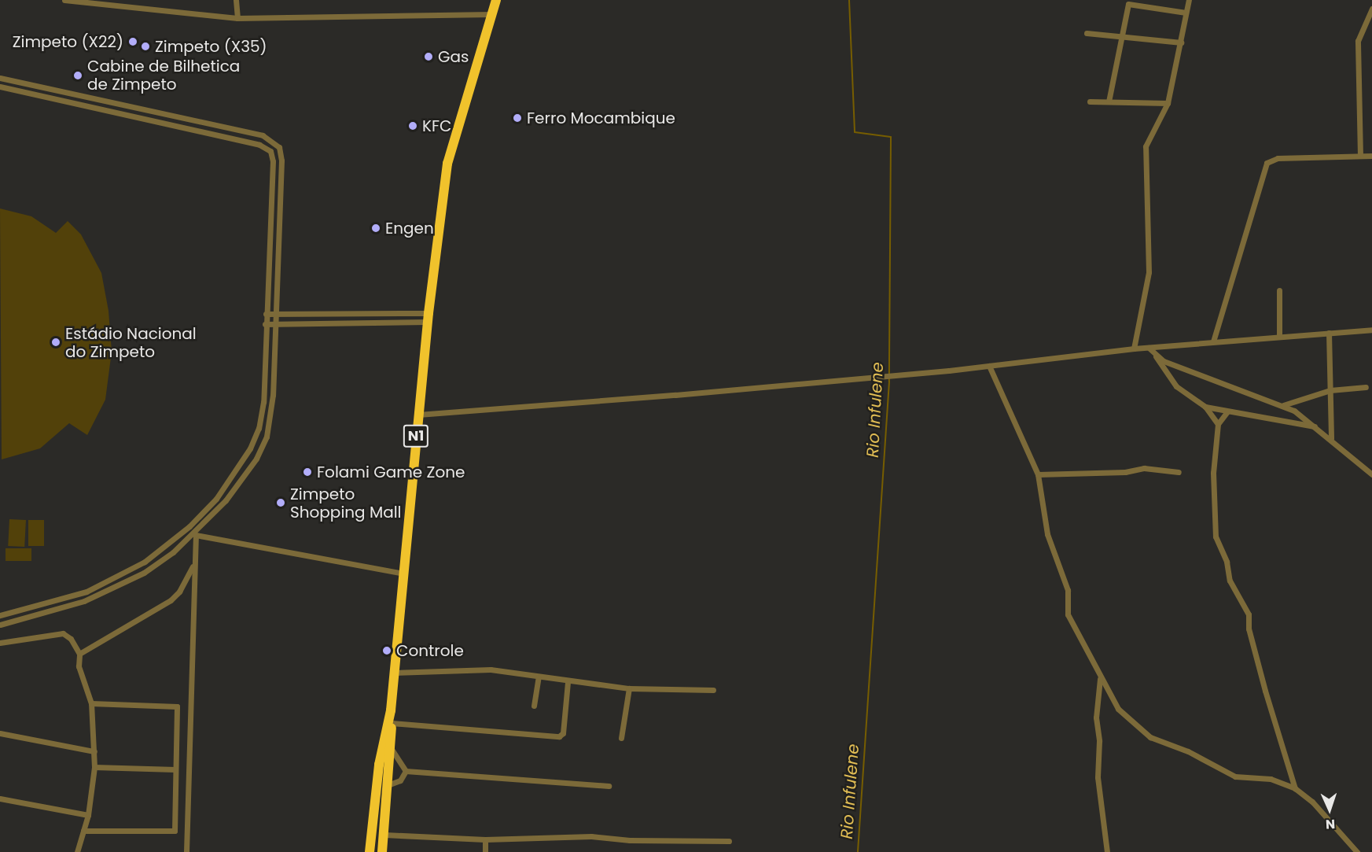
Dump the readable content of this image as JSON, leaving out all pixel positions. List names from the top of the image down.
{
  "streets": {
    "highway": ["N1"]
  },
  "water": ["Rio Infulene"],
  "places": [
    "Zimpeto (X22)",
    "Zimpeto (X35)",
    "Gas",
    "Cabine de Bilhetica de Zimpeto",
    "Ferro Mocambique",
    "KFC",
    "Engen",
    "Estádio Nacional do Zimpeto",
    "Folami Game Zone",
    "Zimpeto Shopping Mall",
    "Controle"
  ],
  "north": "bottom"
}
